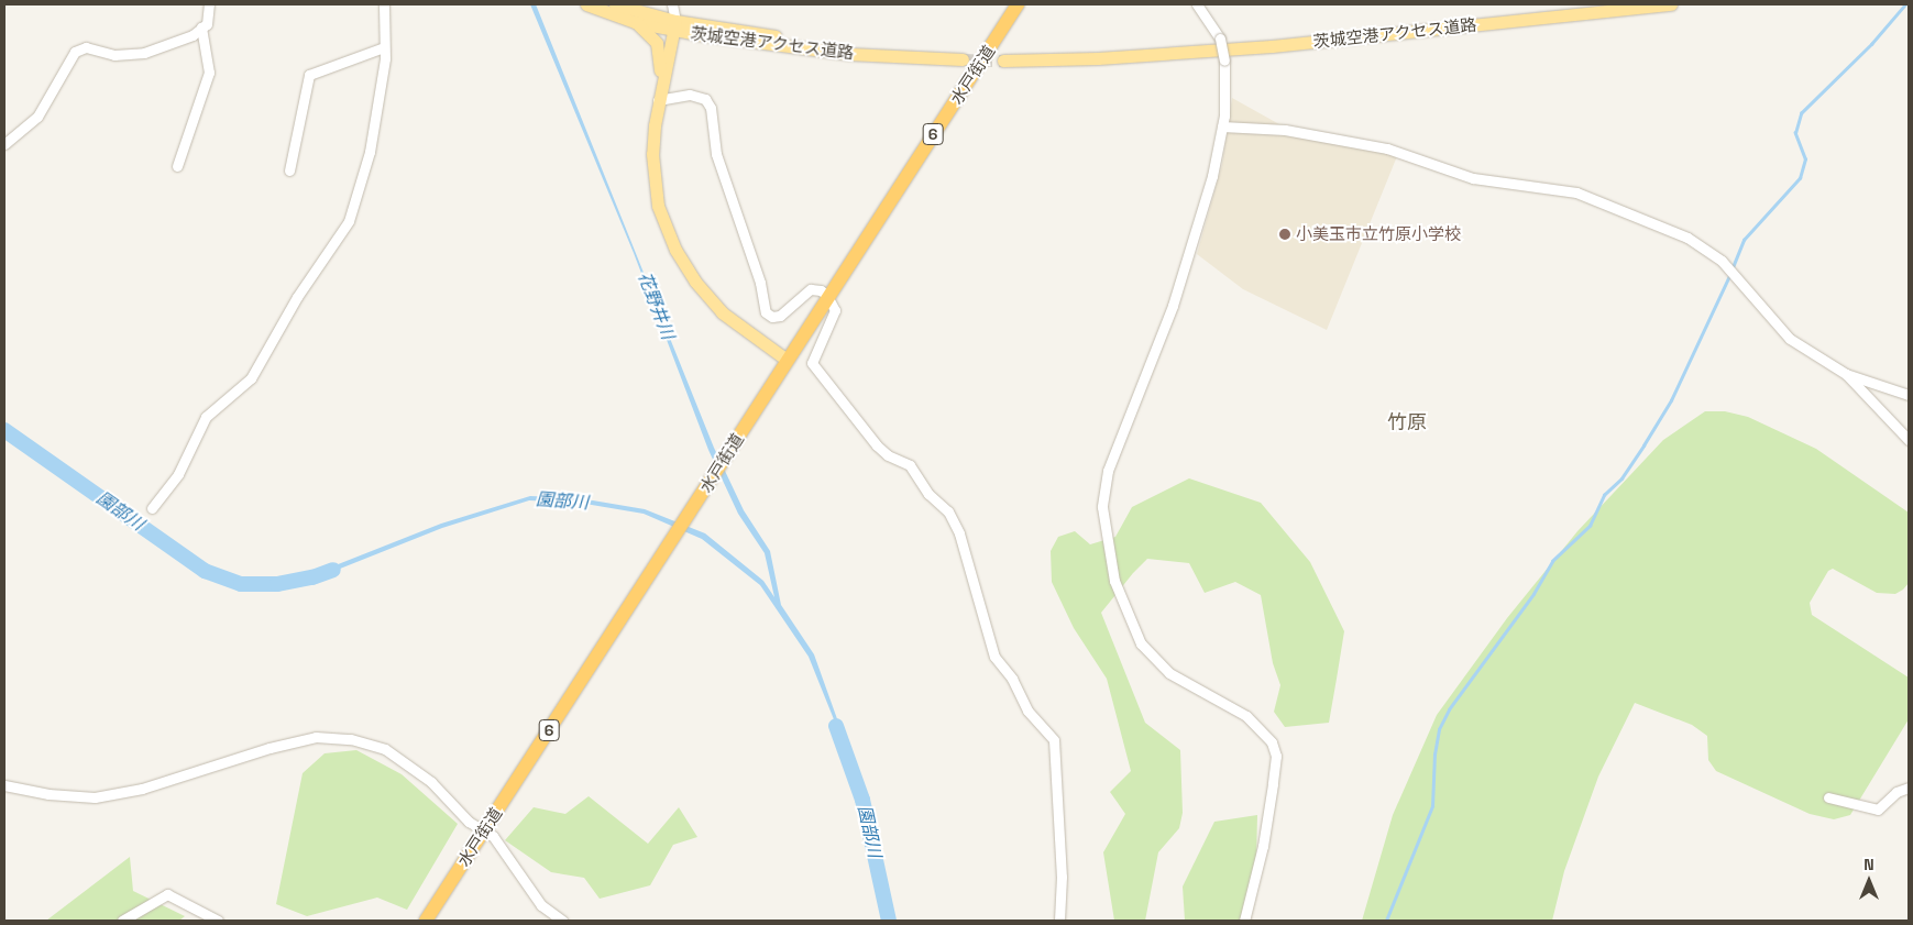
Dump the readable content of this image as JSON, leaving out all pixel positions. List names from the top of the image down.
{
  "streets": {
    "highway": ["水戸街道", "6"],
    "main road": ["茨城空港アクセス道路"]
  },
  "districts": ["竹原"],
  "water": ["花野井川", "園部川"],
  "places": ["小美玉市立竹原小学校"],
  "north": "top"
}
